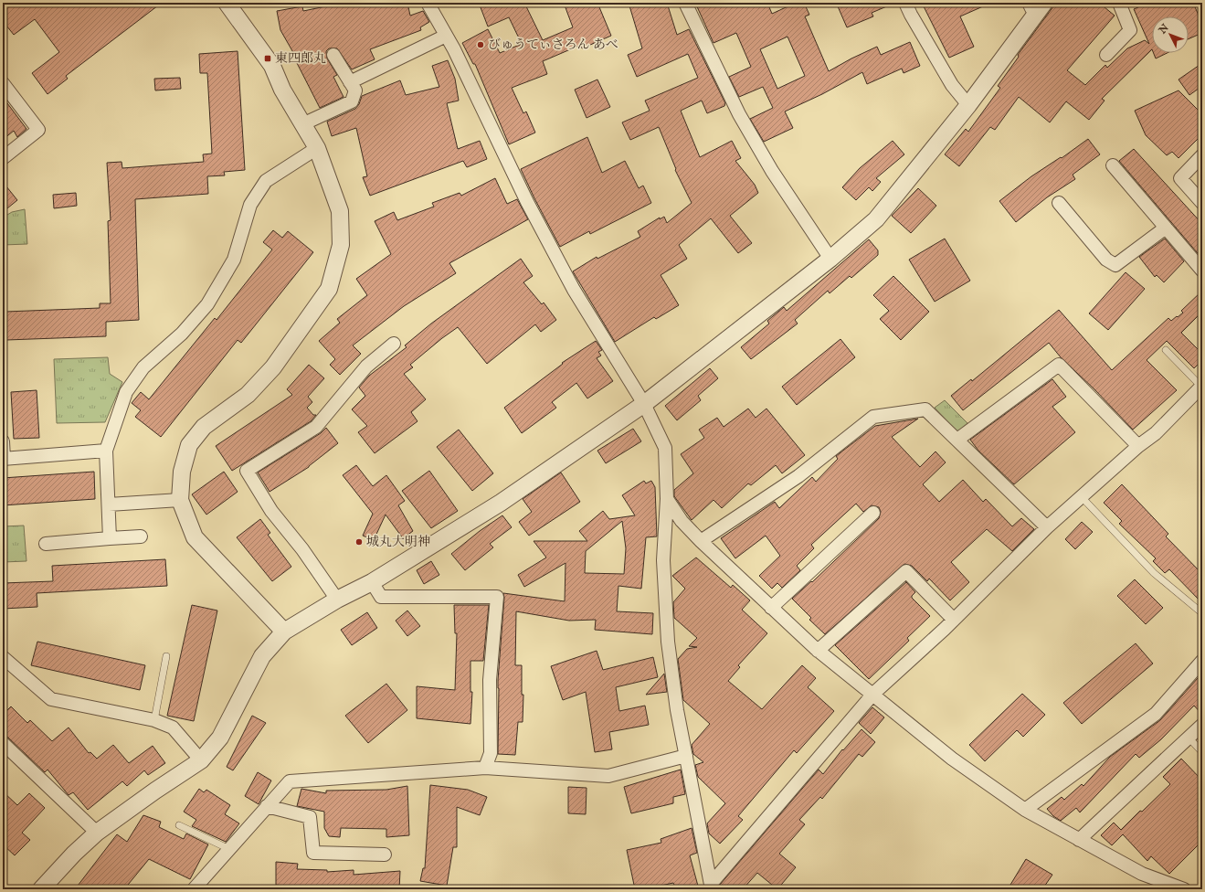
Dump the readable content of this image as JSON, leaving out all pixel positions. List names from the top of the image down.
{
  "places": {
    "other": ["びゅうてぃさろん あべ", "城丸大明神"],
    "transit": ["東四郎丸"]
  },
  "north": "top left"
}
